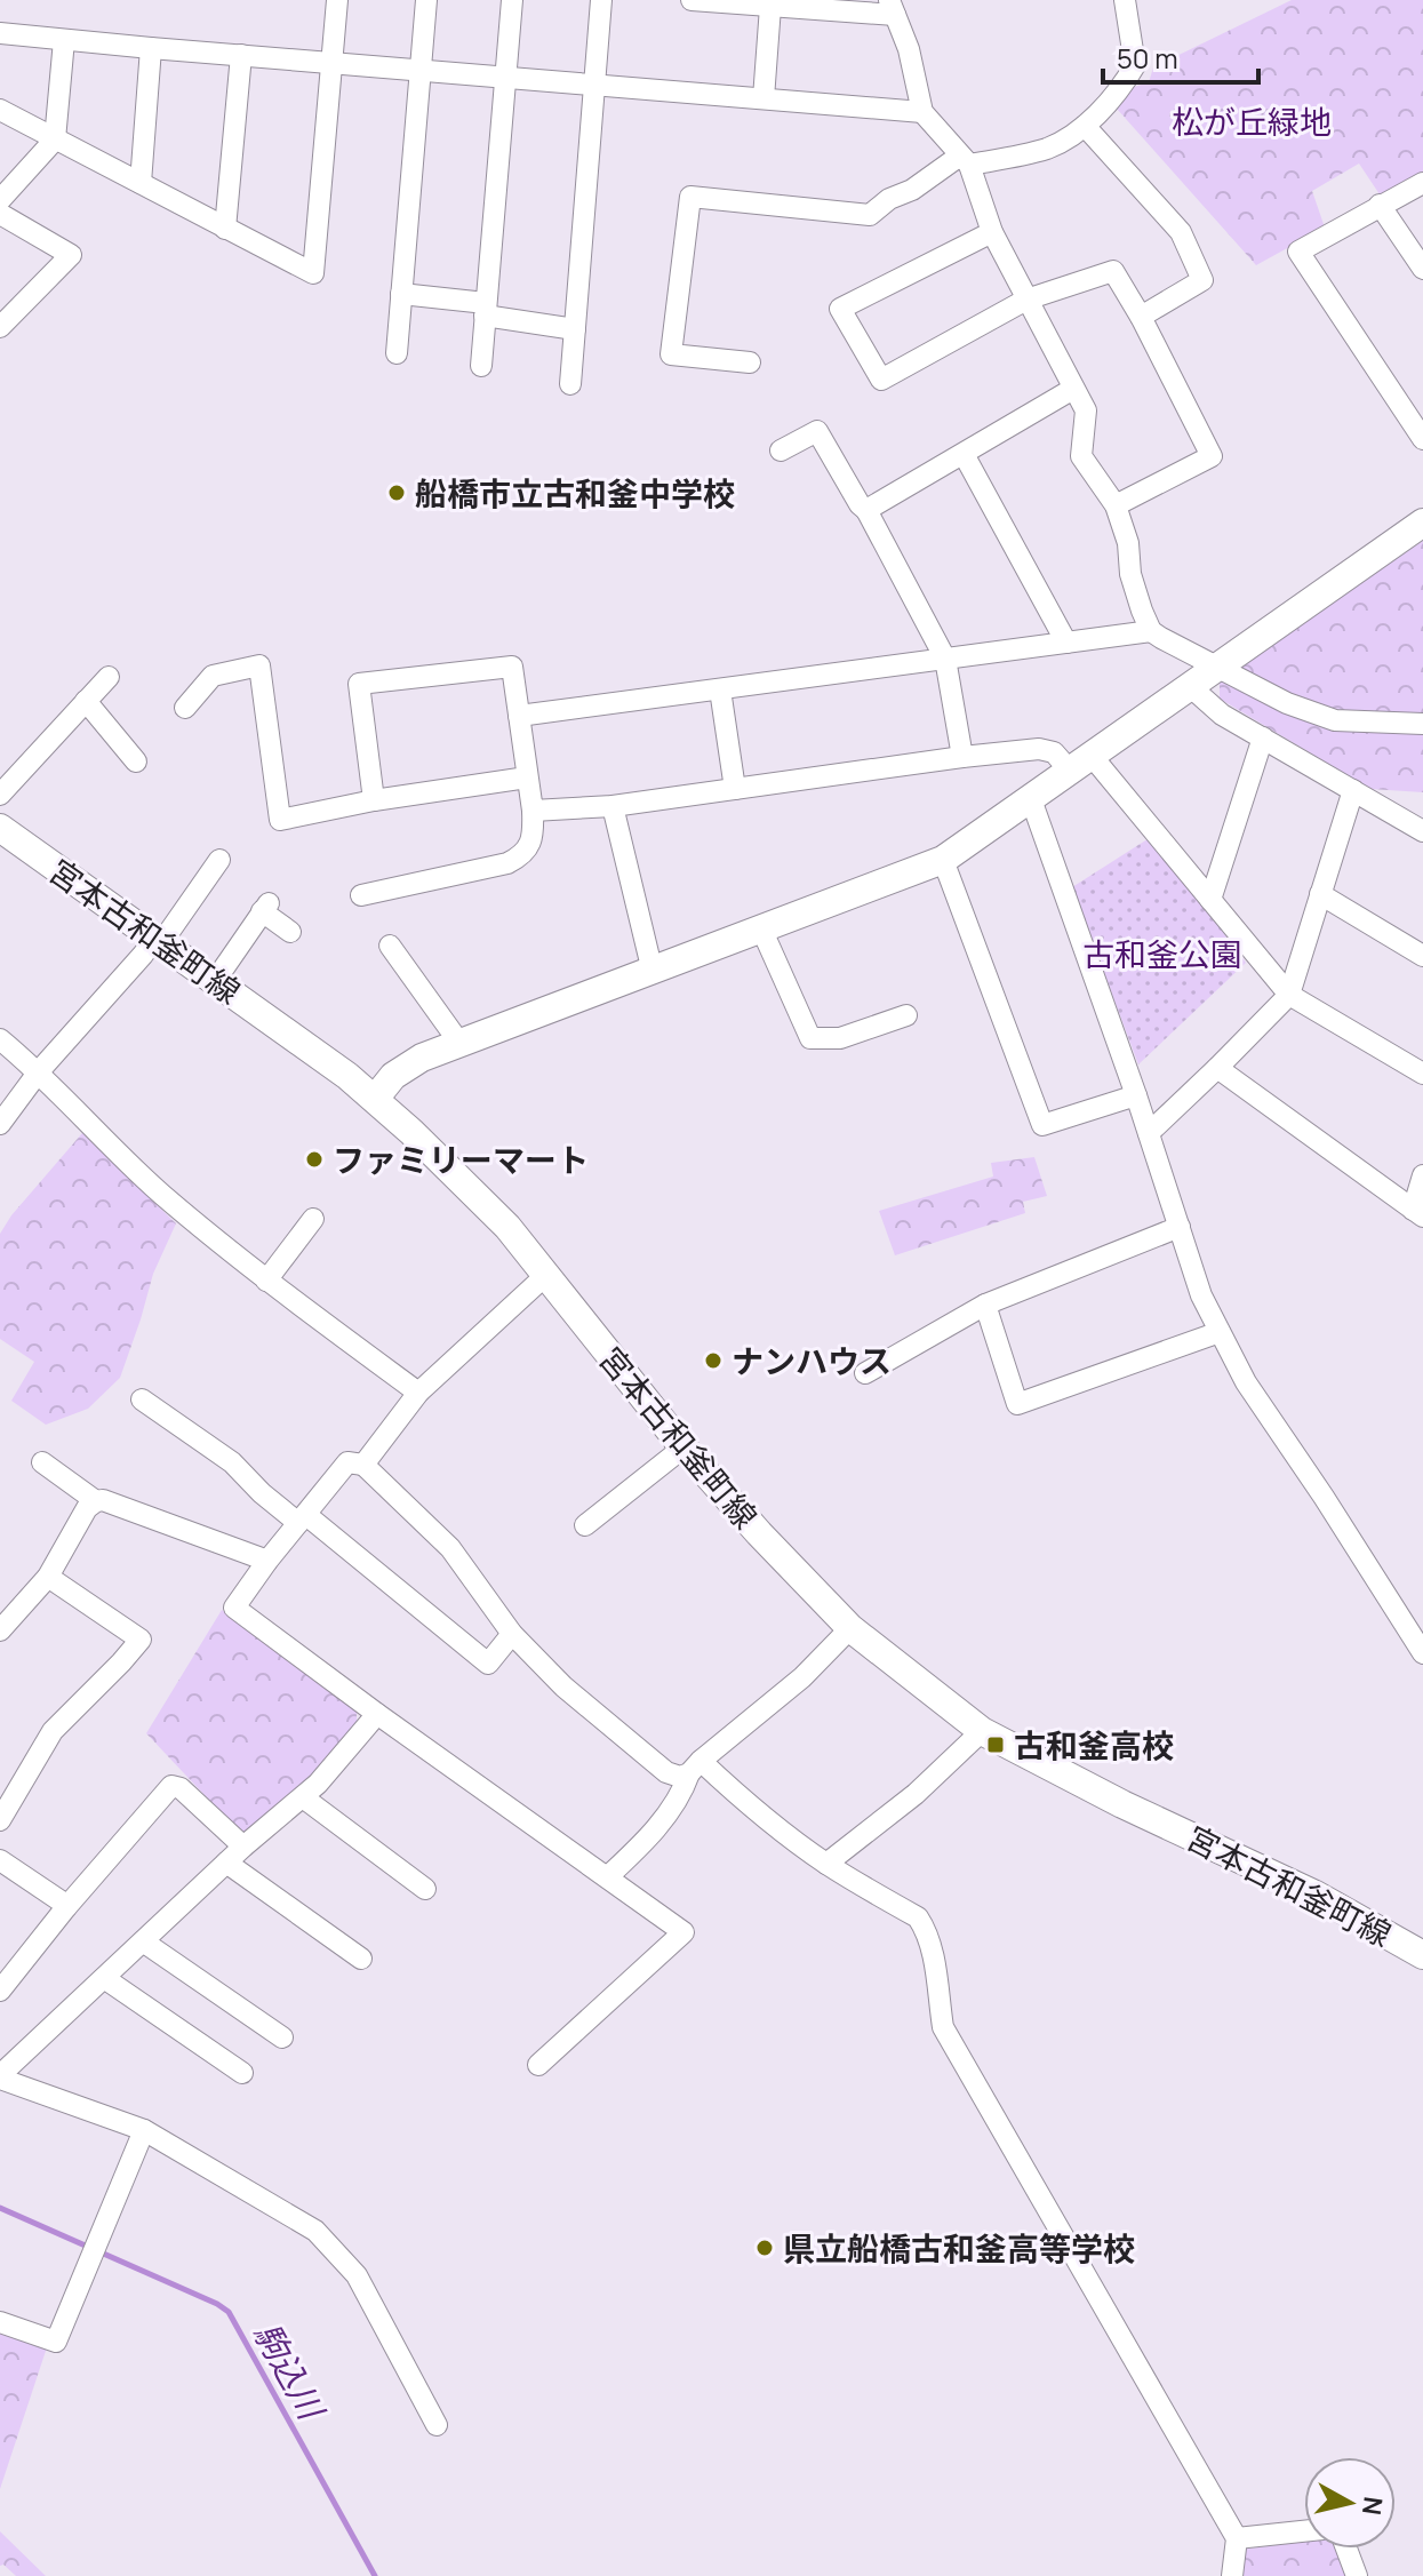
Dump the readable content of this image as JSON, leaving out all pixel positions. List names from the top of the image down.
{
  "streets": {
    "street": ["宮本古和釜町線"]
  },
  "water": ["駒込川"],
  "parks": ["松が丘緑地", "古和釜公園"],
  "places": {
    "other": [
      "船橋市立古和釜中学校",
      "ファミリーマート",
      "ナンハウス",
      "県立船橋古和釜高等学校"
    ],
    "transit": ["古和釜高校"]
  },
  "scale_bar": "50 m",
  "north": "right"
}
